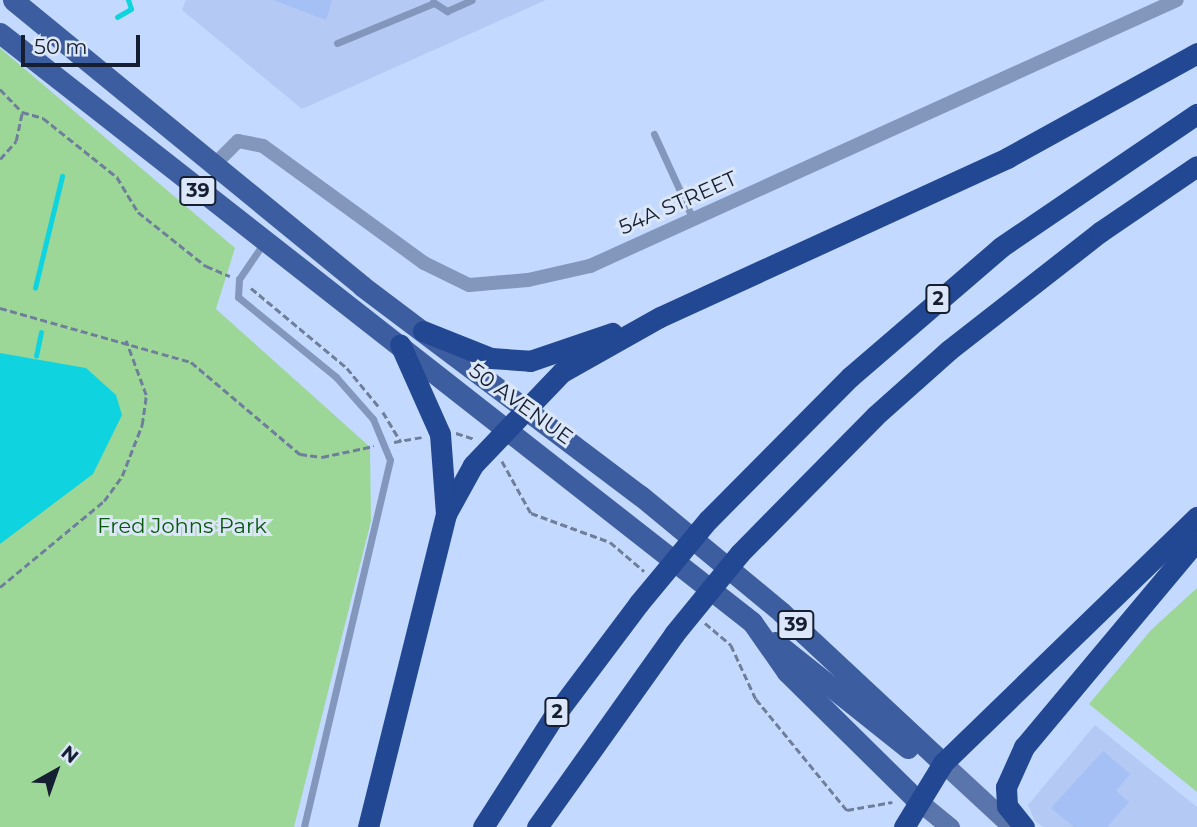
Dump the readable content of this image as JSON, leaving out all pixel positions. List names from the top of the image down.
{
  "streets": {
    "highway": ["2"],
    "main road": ["39", "50 AVENUE"],
    "street": ["54A STREET"]
  },
  "crossings": [
    ["54A STREET", "50 AVENUE"]
  ],
  "parks": ["Fred Johns Park"],
  "scale_bar": "50 m",
  "north": "top right"
}
